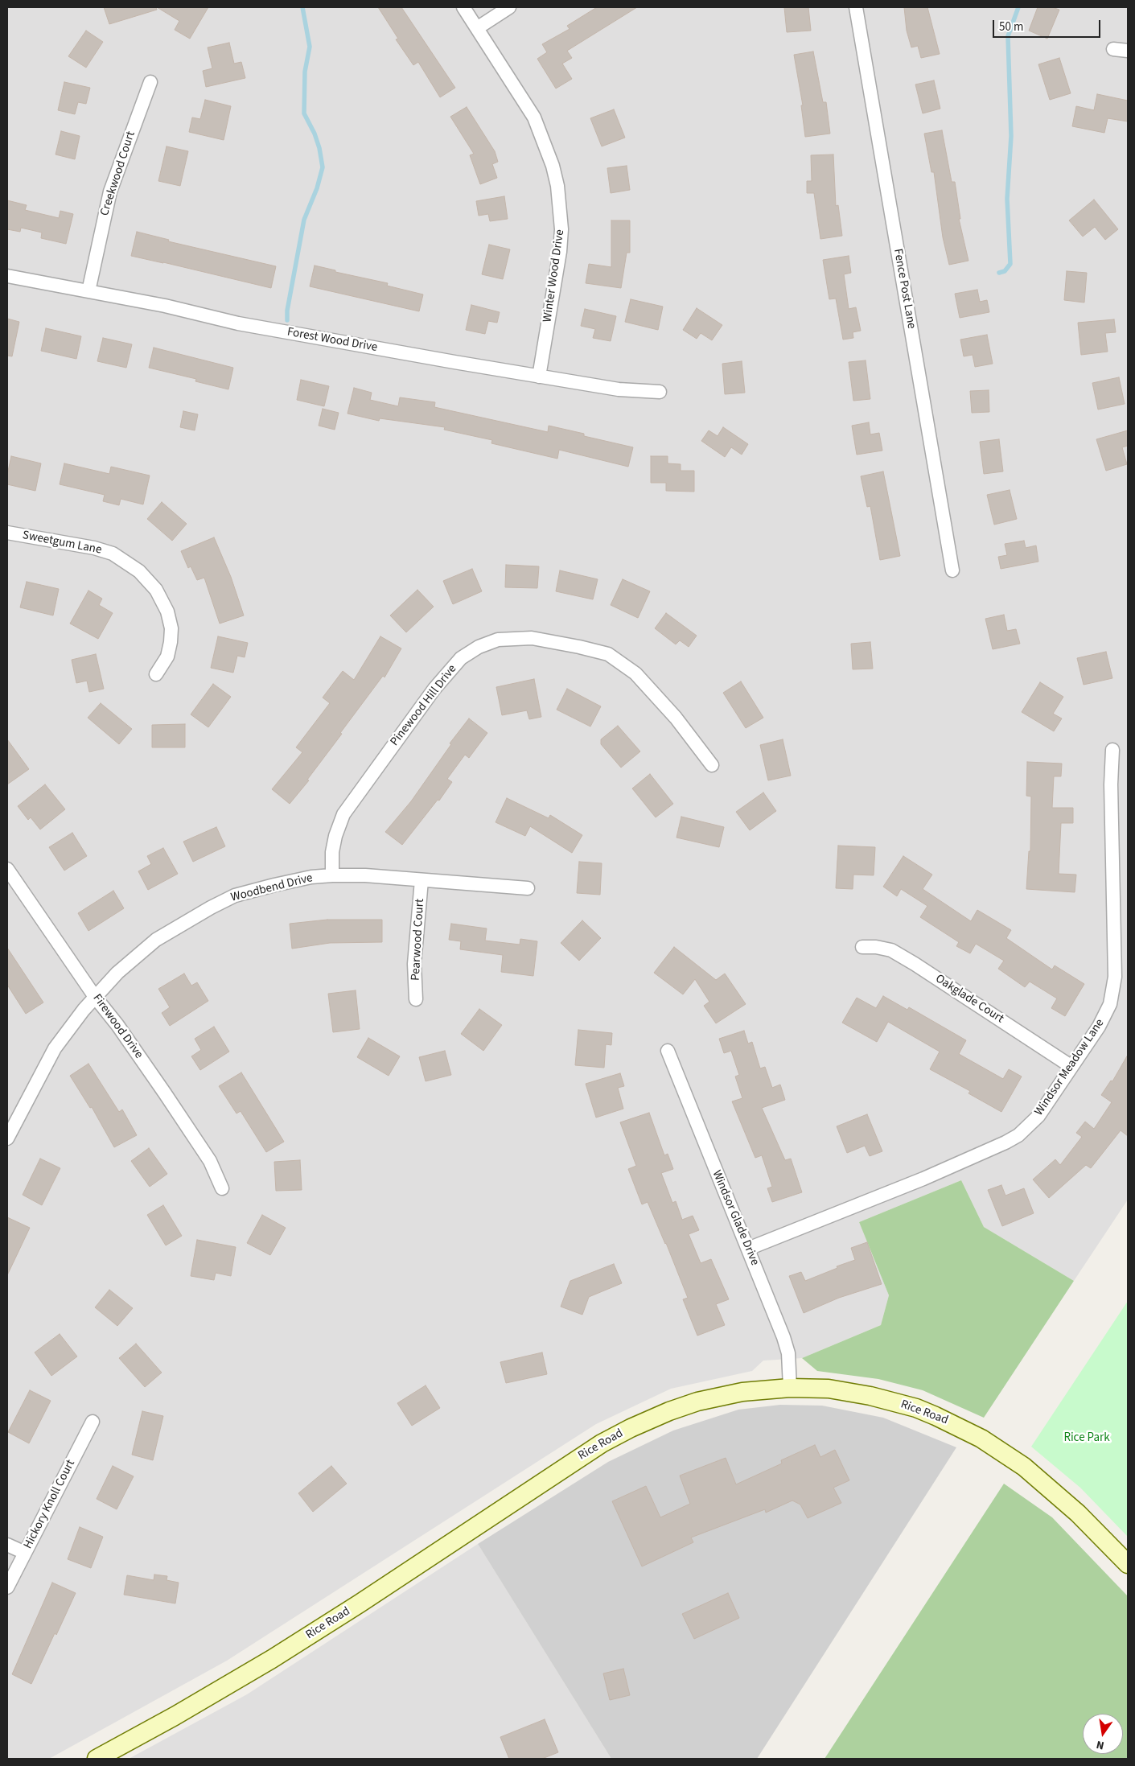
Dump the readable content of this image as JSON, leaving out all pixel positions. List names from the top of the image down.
{
  "streets": {
    "street": [
      "Creekwood Court",
      "Winter Wood Drive",
      "Fence Post Lane",
      "Forest Wood Drive",
      "Sweetgum Lane",
      "Pinewood Hill Drive",
      "Woodbend Drive",
      "Pearwood Court",
      "Oakglade Court",
      "Firewood Drive",
      "Windsor Meadow Lane",
      "Windsor Glade Drive",
      "Rice Road",
      "Hickory Knoll Court"
    ]
  },
  "crossings": [
    ["Creekwood Court", "Forest Wood Drive"],
    ["Winter Wood Drive", "Forest Wood Drive"],
    ["Pinewood Hill Drive", "Woodbend Drive"],
    ["Woodbend Drive", "Pearwood Court"],
    ["Woodbend Drive", "Firewood Drive"],
    ["Oakglade Court", "Windsor Meadow Lane"],
    ["Windsor Meadow Lane", "Windsor Glade Drive"],
    ["Windsor Glade Drive", "Rice Road"]
  ],
  "parks": ["Rice Park"],
  "scale_bar": "50 m",
  "north": "bottom"
}
